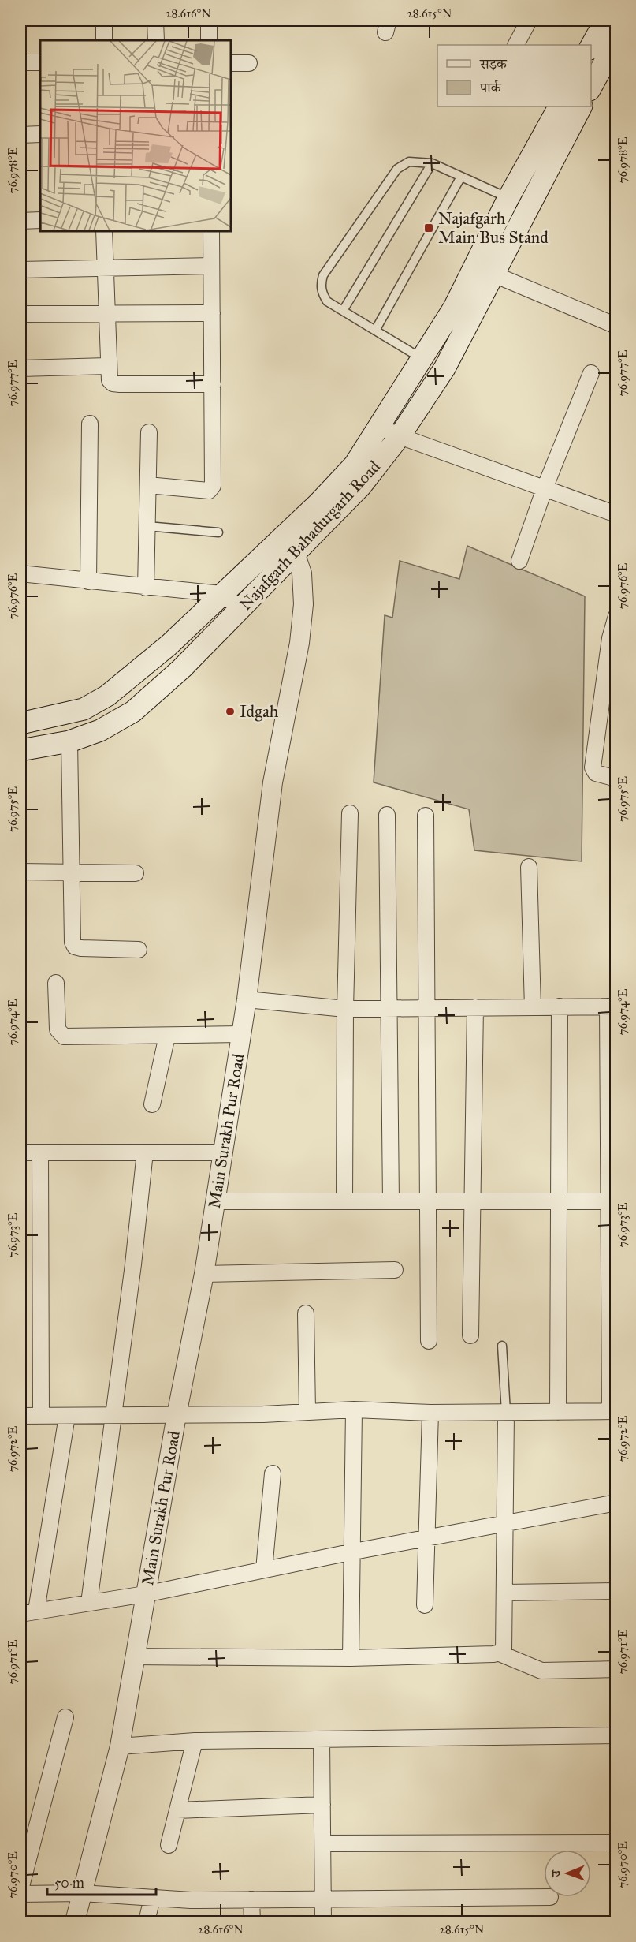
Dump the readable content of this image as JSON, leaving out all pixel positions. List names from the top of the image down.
{
  "streets": {
    "main road": ["Najafgarh Bahadurgarh Road"],
    "street": ["Main Surakh Pur Road"]
  },
  "crossings": [
    ["Najafgarh Bahadurgarh Road", "Main Surakh Pur Road"]
  ],
  "places": {
    "transit": ["Najafgarh Main Bus Stand"],
    "other": ["Idgah"]
  },
  "legend": ["सड़क", "पार्क"],
  "scale_bar": "50 m",
  "north": "left",
  "coordinates": [
    "28.616°N",
    "28.615°N",
    "76.978°E",
    "76.977°E",
    "76.976°E",
    "76.975°E",
    "76.974°E",
    "76.973°E",
    "76.972°E",
    "76.971°E",
    "76.970°E"
  ]
}
